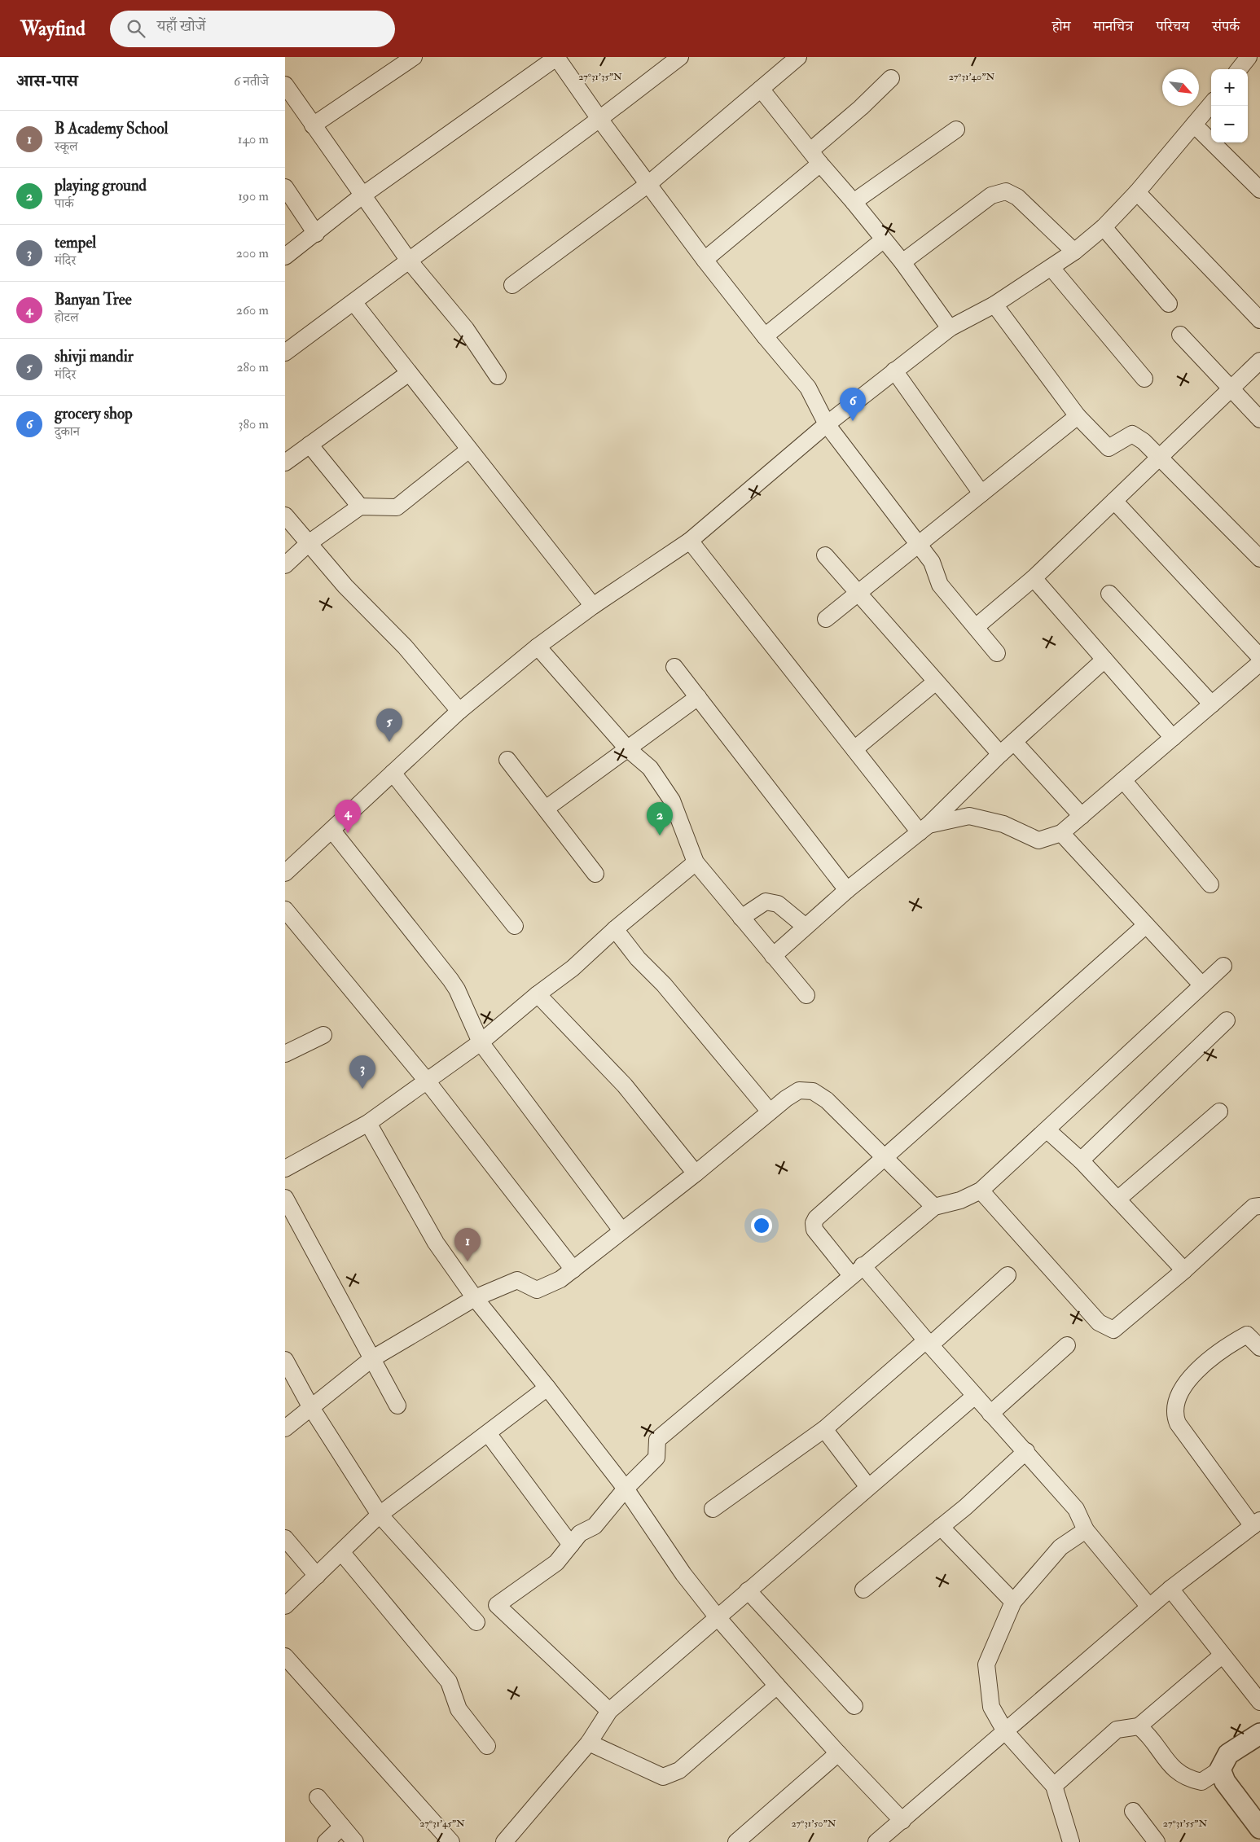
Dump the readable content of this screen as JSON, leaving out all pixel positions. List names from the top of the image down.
{
  "north": "bottom right",
  "page": {
    "header": "Wayfind",
    "search": "यहाँ खोजें",
    "nav": [
      "होम",
      "मानचित्र",
      "परिचय",
      "संपर्क"
    ],
    "heading": ["आस-पास", "6 नतीजे"],
    "map_buttons": ["+", "−"],
    "list": [
      {
        "mark": "1",
        "name": "B Academy School",
        "note": "स्कूल",
        "value": "140 m"
      },
      {
        "mark": "2",
        "name": "playing ground",
        "note": "पार्क",
        "value": "190 m"
      },
      {
        "mark": "3",
        "name": "tempel",
        "note": "मंदिर",
        "value": "200 m"
      },
      {
        "mark": "4",
        "name": "Banyan Tree",
        "note": "होटल",
        "value": "260 m"
      },
      {
        "mark": "5",
        "name": "shivji mandir",
        "note": "मंदिर",
        "value": "280 m"
      },
      {
        "mark": "6",
        "name": "grocery shop",
        "note": "दुकान",
        "value": "380 m"
      }
    ],
    "pins": [
      "6",
      "5",
      "4",
      "2",
      "3",
      "1"
    ]
  },
  "coordinates": [
    "27°31'35\"N",
    "27°31'40\"N",
    "27°31'45\"N",
    "27°31'50\"N",
    "27°31'55\"N"
  ]
}
